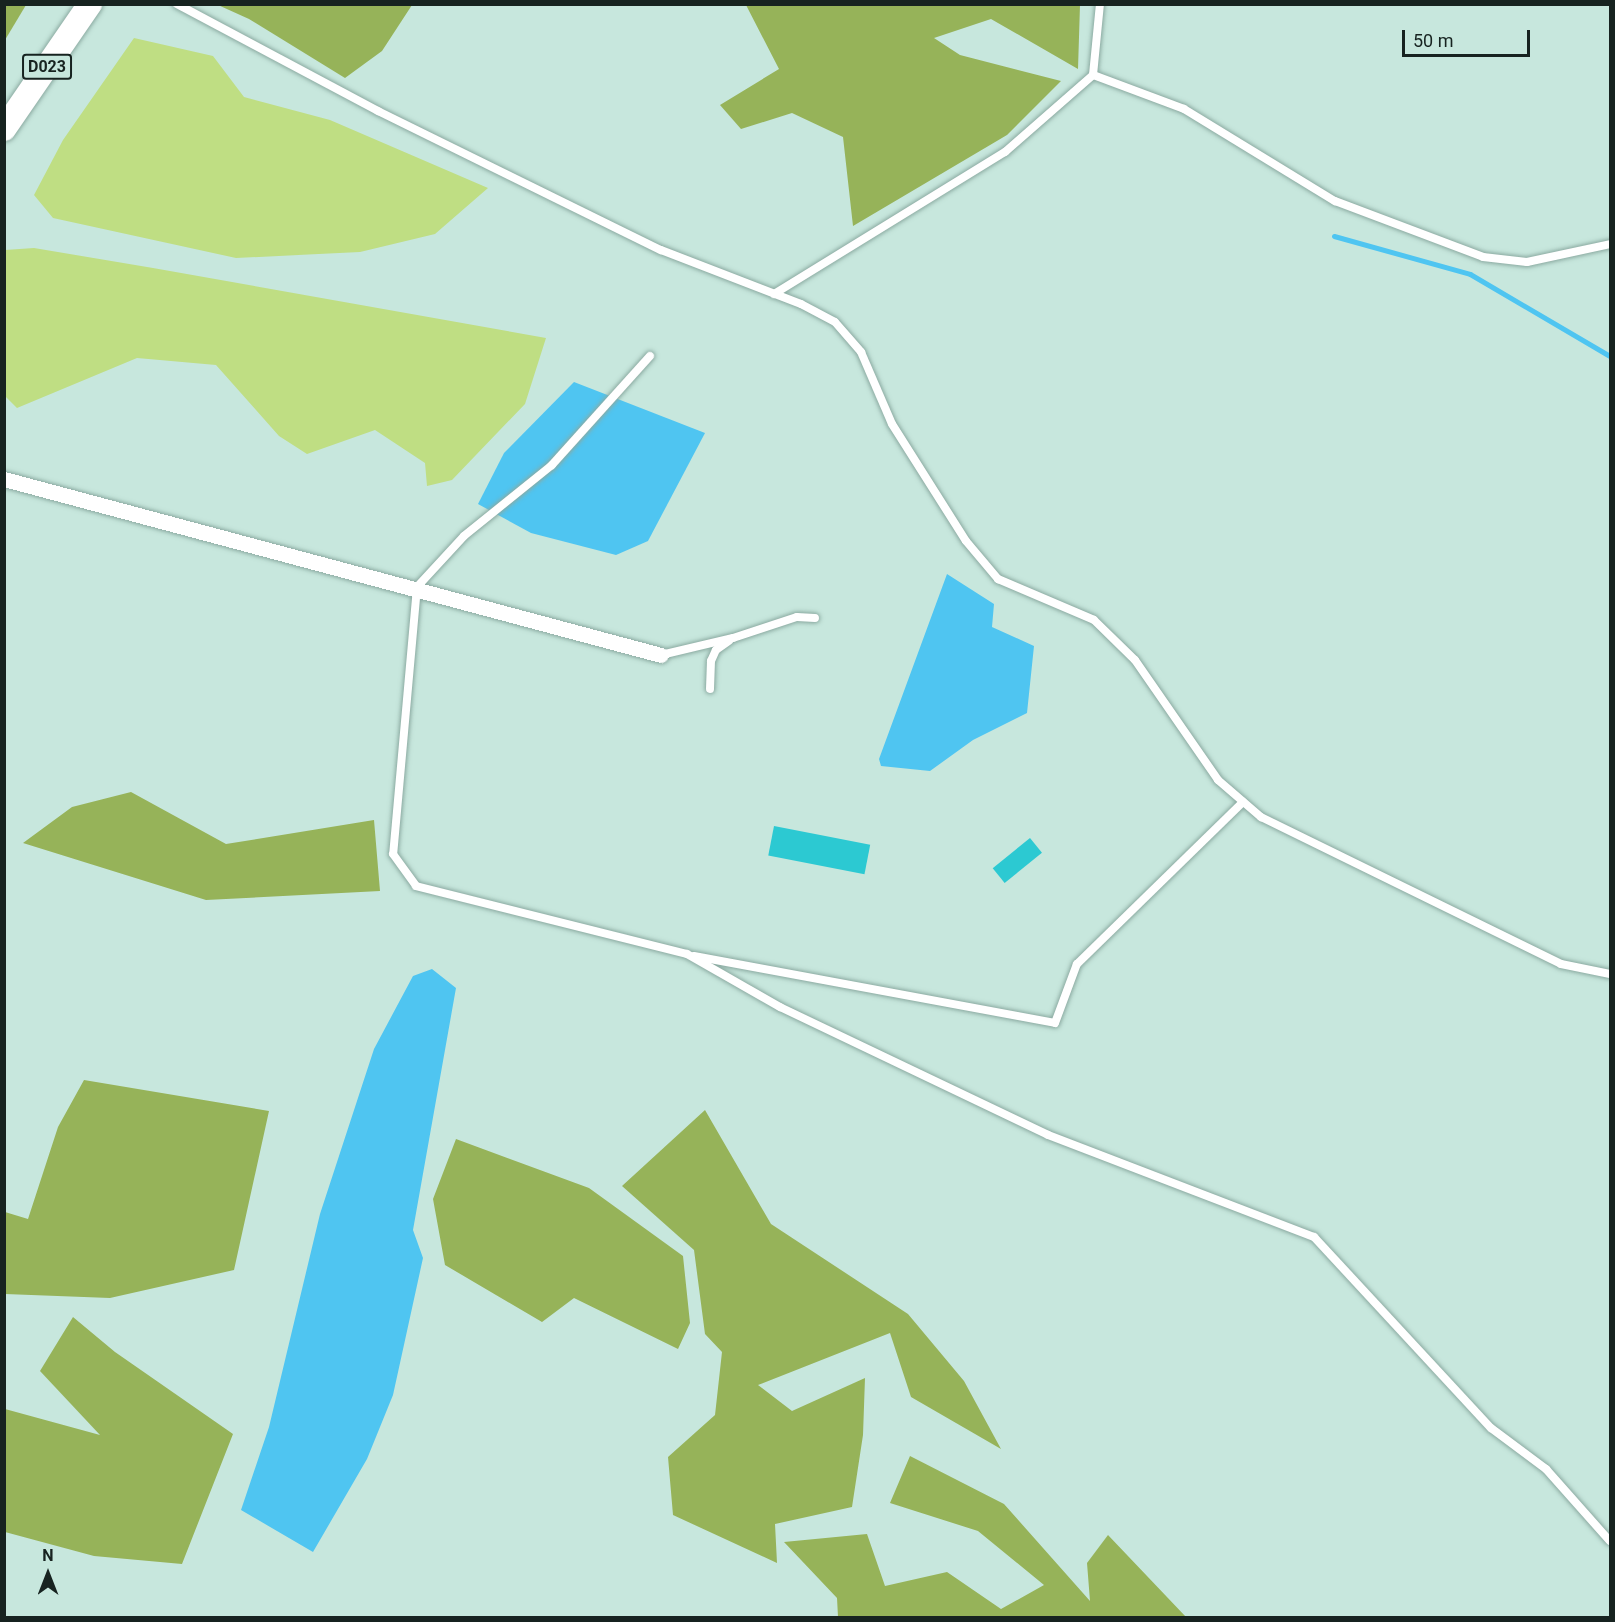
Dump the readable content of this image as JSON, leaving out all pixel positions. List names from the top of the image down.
{
  "streets": {
    "main road": ["D023"]
  },
  "scale_bar": "50 m",
  "north": "top"
}
